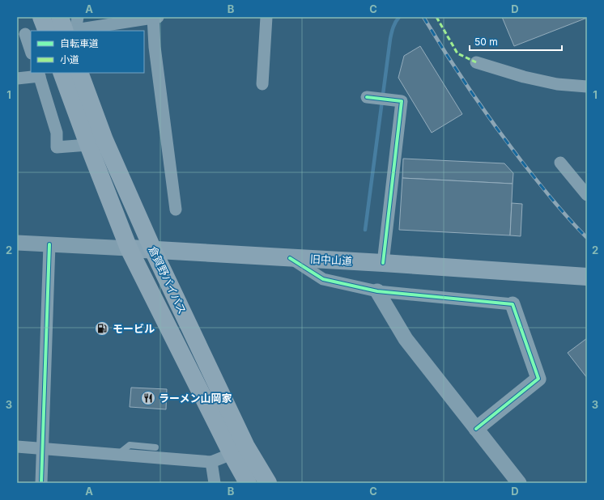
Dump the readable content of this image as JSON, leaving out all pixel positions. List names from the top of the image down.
{
  "streets": {
    "highway": ["倉賀野バイパス"],
    "main road": ["旧中山道"]
  },
  "crossings": [
    ["旧中山道", "倉賀野バイパス"]
  ],
  "places": {
    "fuel station": ["モービル"],
    "restaurant": ["ラーメン山岡家"]
  },
  "legend": ["自転車道", "小道"],
  "scale_bar": "50 m",
  "grid": {
    "columns": [
      "A",
      "B",
      "C",
      "D"
    ],
    "rows": ["1", "2", "3"]
  }
}
